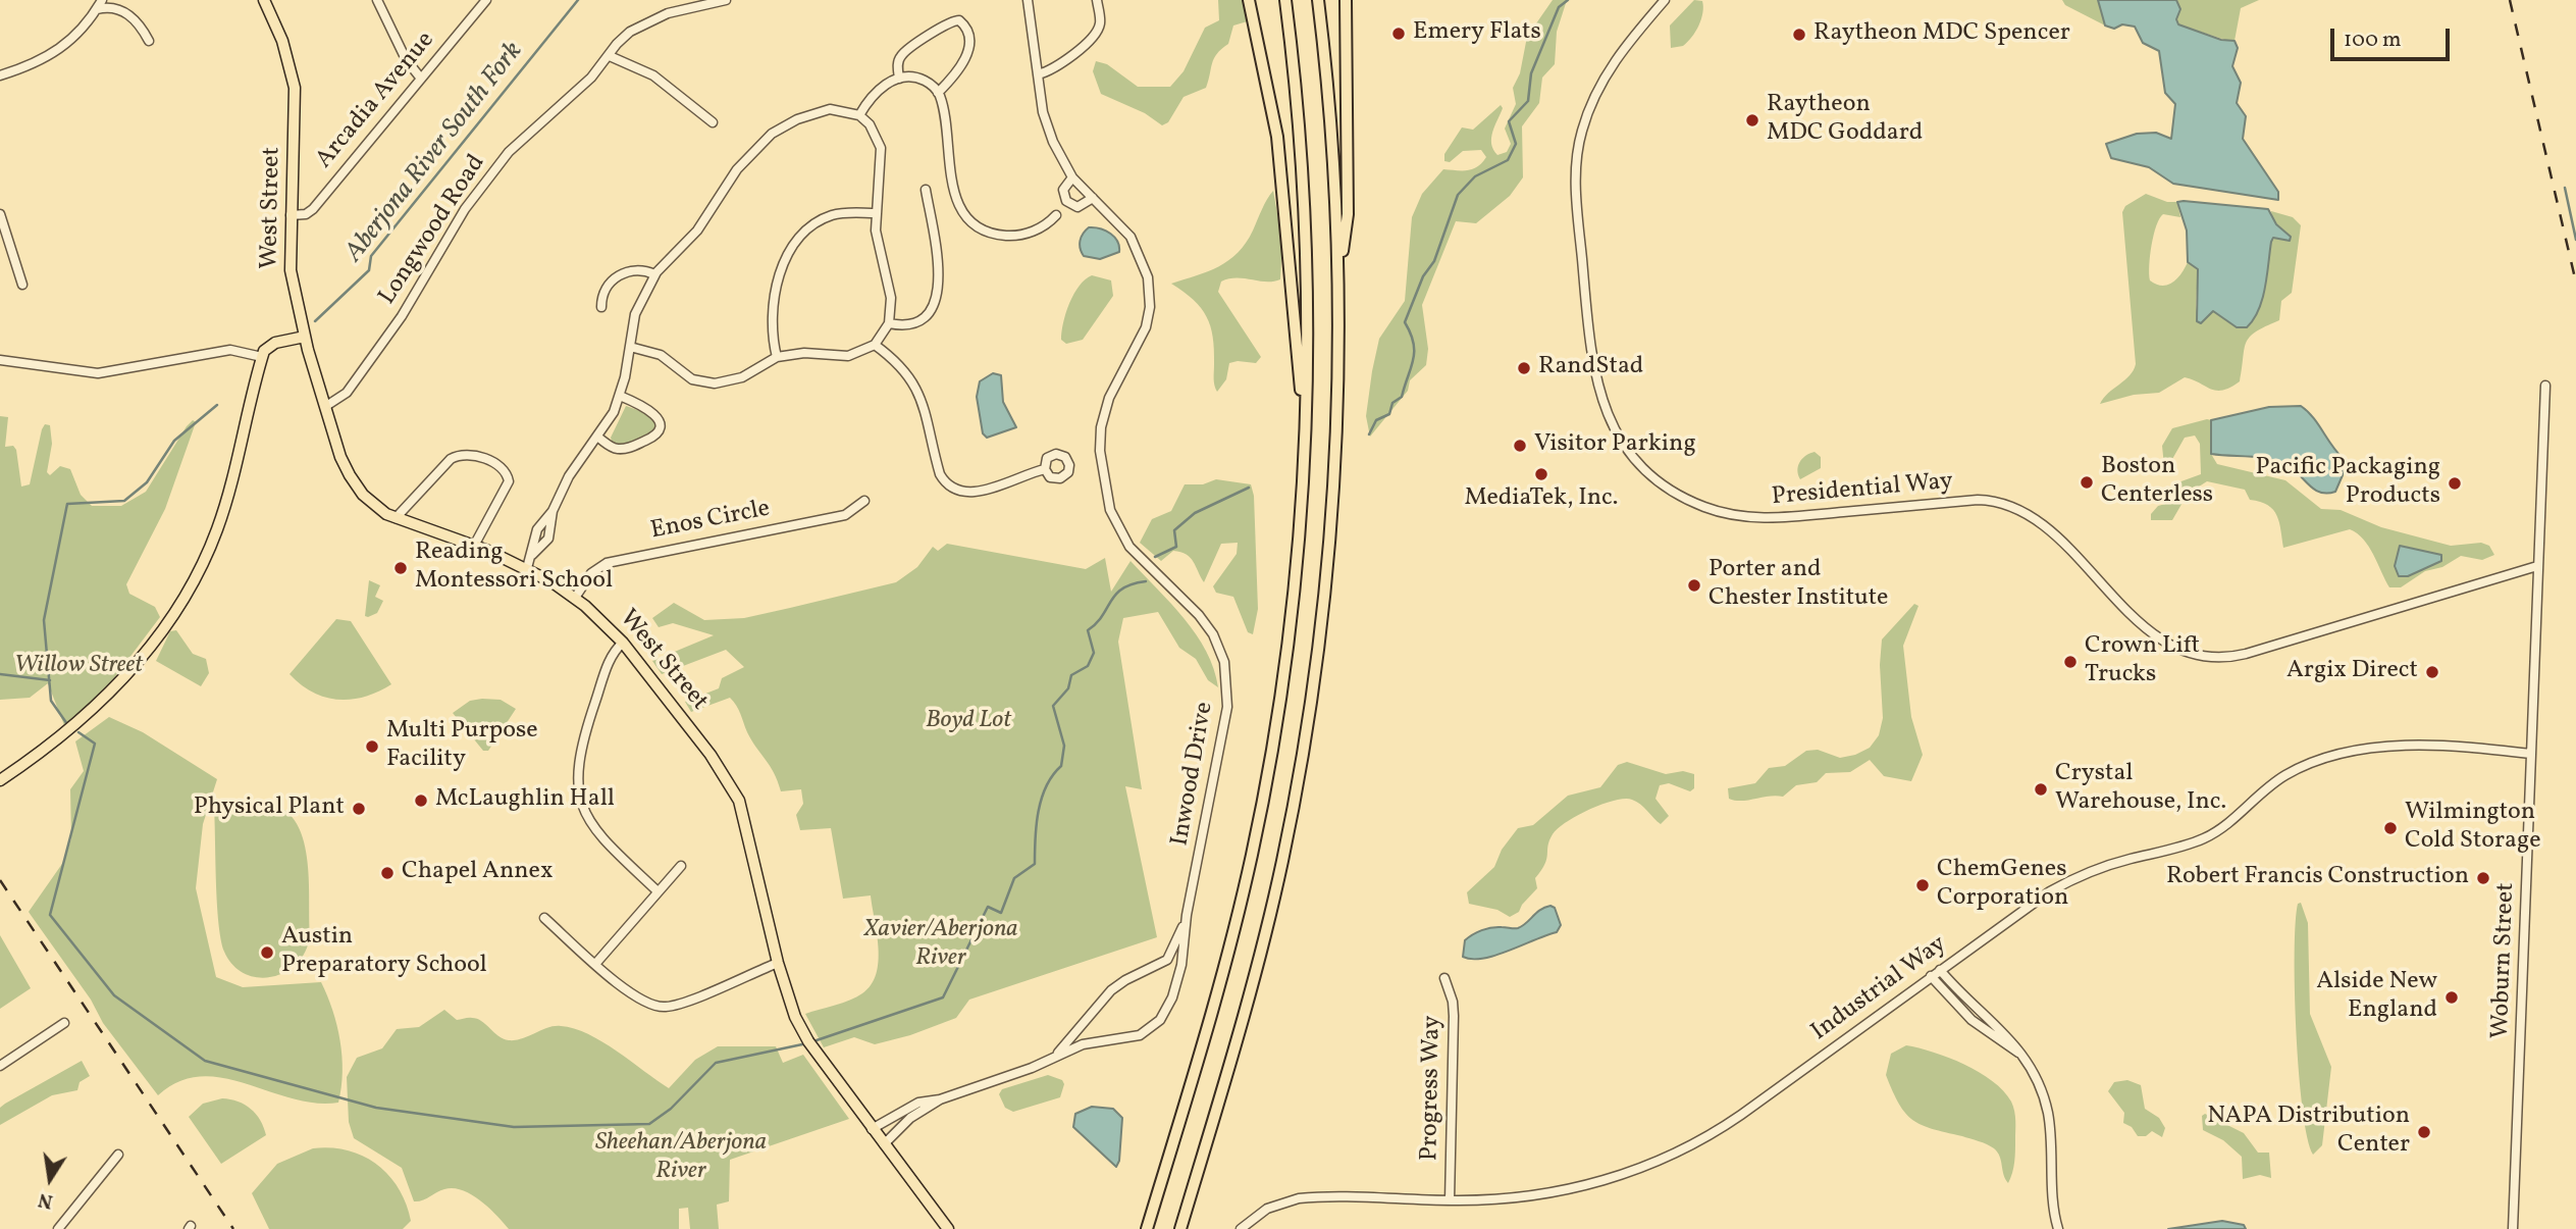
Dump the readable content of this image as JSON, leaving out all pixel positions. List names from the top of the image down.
{
  "streets": {
    "main road": ["West Street"],
    "street": [
      "Arcadia Avenue",
      "Longwood Road",
      "Presidential Way",
      "Enos Circle",
      "Inwood Drive",
      "Woburn Street",
      "Industrial Way",
      "Progress Way"
    ]
  },
  "crossings": [
    ["Arcadia Avenue", "West Street"],
    ["West Street", "Longwood Road"],
    ["West Street", "Enos Circle"],
    ["West Street", "Inwood Drive"],
    ["Presidential Way", "Woburn Street"],
    ["Woburn Street", "Industrial Way"],
    ["Industrial Way", "Progress Way"]
  ],
  "water": ["Aberjona River South Fork"],
  "parks": [
    "Willow Street",
    "Boyd Lot",
    "Xavier/Aberjona River",
    "Sheehan/Aberjona River"
  ],
  "places": [
    "Emery Flats",
    "Raytheon MDC Spencer",
    "Raytheon MDC Goddard",
    "RandStad",
    "Visitor Parking",
    "MediaTek, Inc.",
    "Boston Centerless",
    "Pacific Packaging Products",
    "Reading Montessori School",
    "Porter and Chester Institute",
    "Crown Lift Trucks",
    "Argix Direct",
    "Multi Purpose Facility",
    "Crystal Warehouse, Inc.",
    "McLaughlin Hall",
    "Physical Plant",
    "Wilmington Cold Storage",
    "Chapel Annex",
    "Robert Francis Construction",
    "ChemGenes Corporation",
    "Austin Preparatory School",
    "Alside New England",
    "NAPA Distribution Center"
  ],
  "scale_bar": "100 m",
  "north": "bottom"
}
